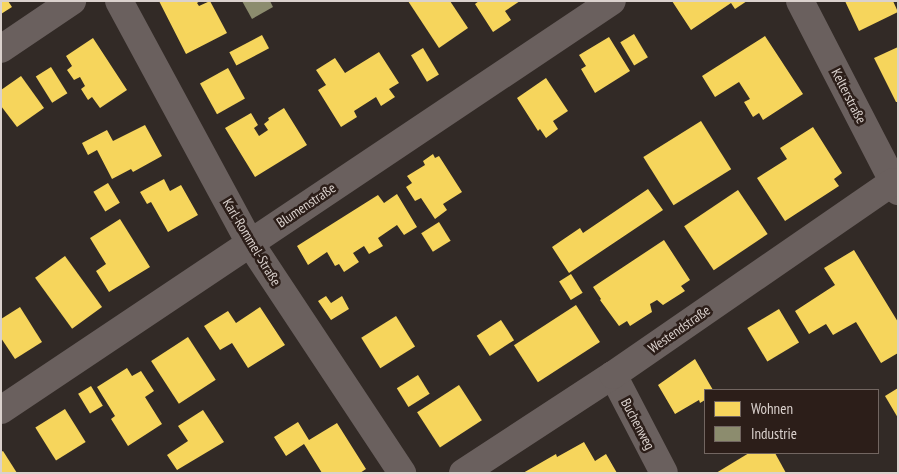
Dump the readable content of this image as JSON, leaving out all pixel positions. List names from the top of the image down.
{
  "streets": {
    "street": [
      "Kelterstraße",
      "Blumenstraße",
      "Karl-Rommel-Straße",
      "Westendstraße",
      "Buchenweg"
    ]
  },
  "crossings": [
    ["Kelterstraße", "Westendstraße"],
    ["Blumenstraße", "Karl-Rommel-Straße"],
    ["Westendstraße", "Buchenweg"]
  ],
  "legend": ["Wohnen", "Industrie"]
}
